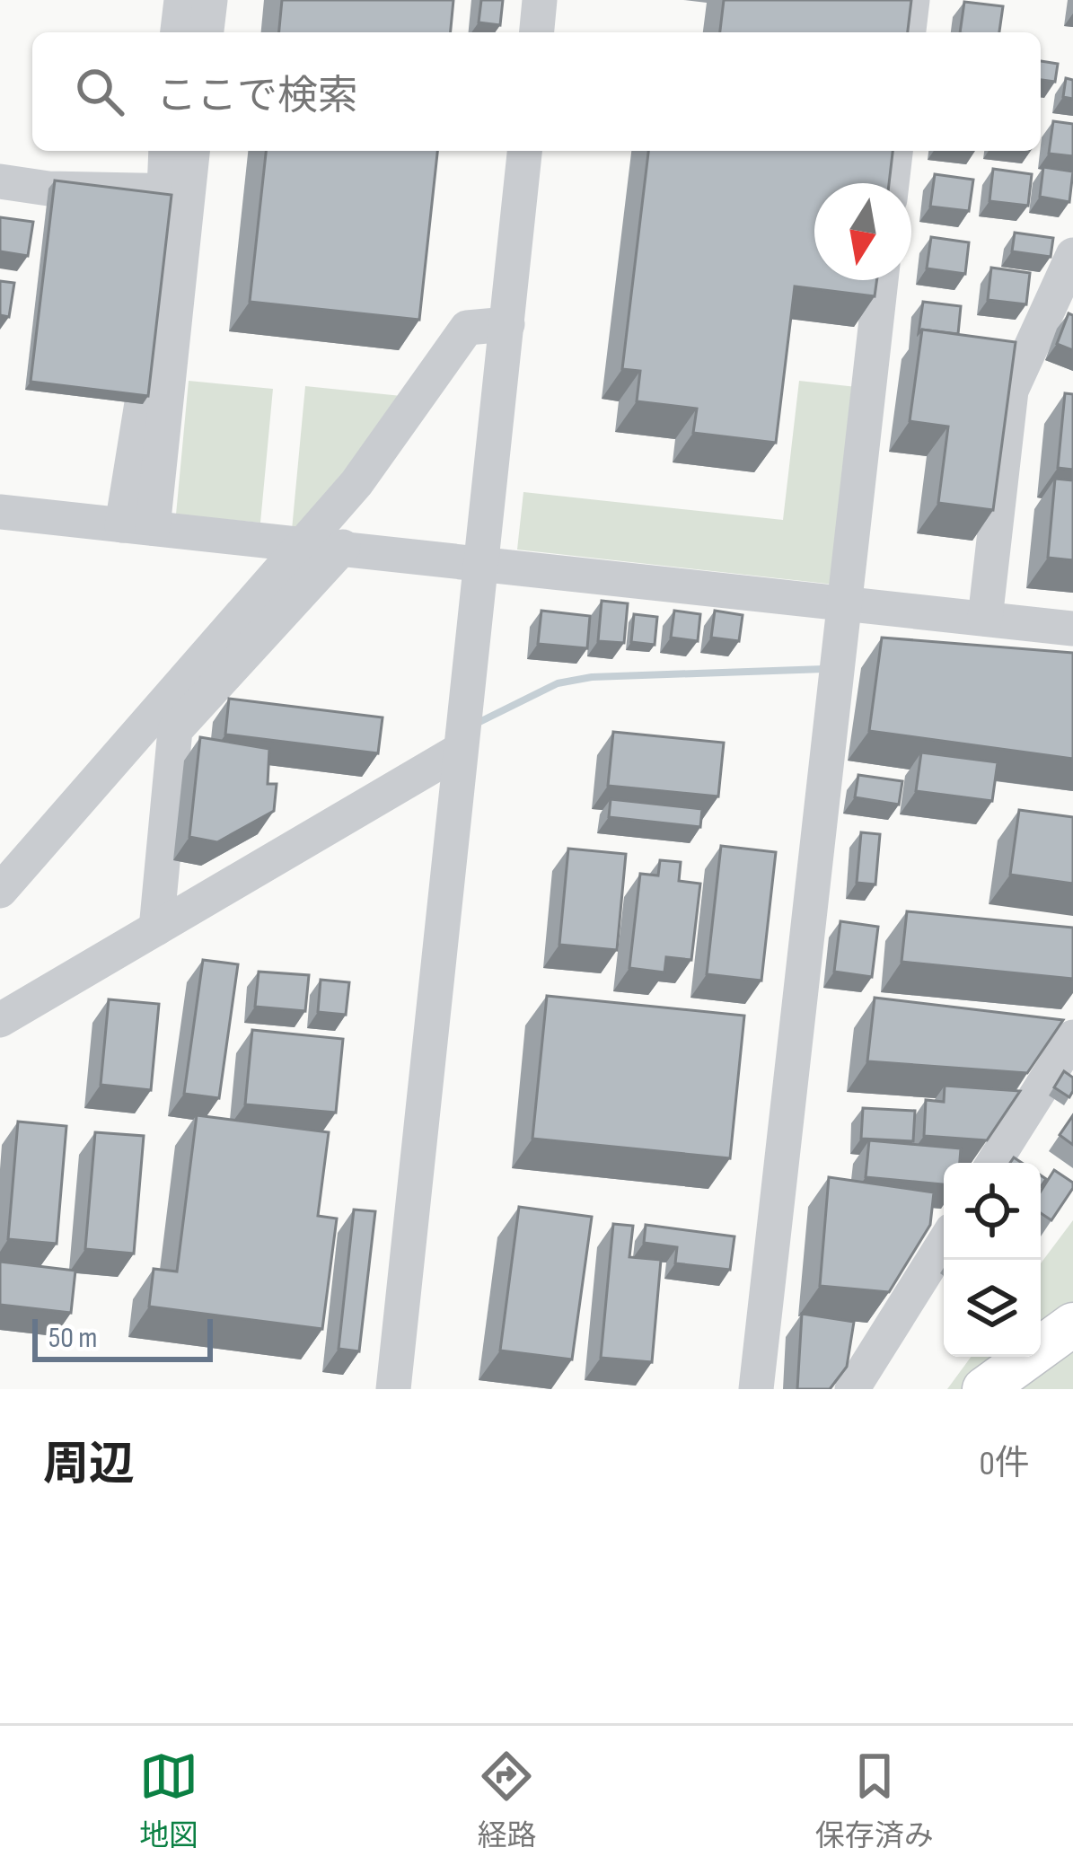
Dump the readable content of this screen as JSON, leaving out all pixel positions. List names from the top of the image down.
{
  "scale_bar": "50 m",
  "north": "bottom",
  "page": {
    "search": "ここで検索",
    "scale": "50 m",
    "heading": ["周辺", "0件"],
    "nav": ["地図", "経路", "保存済み"]
  }
}
